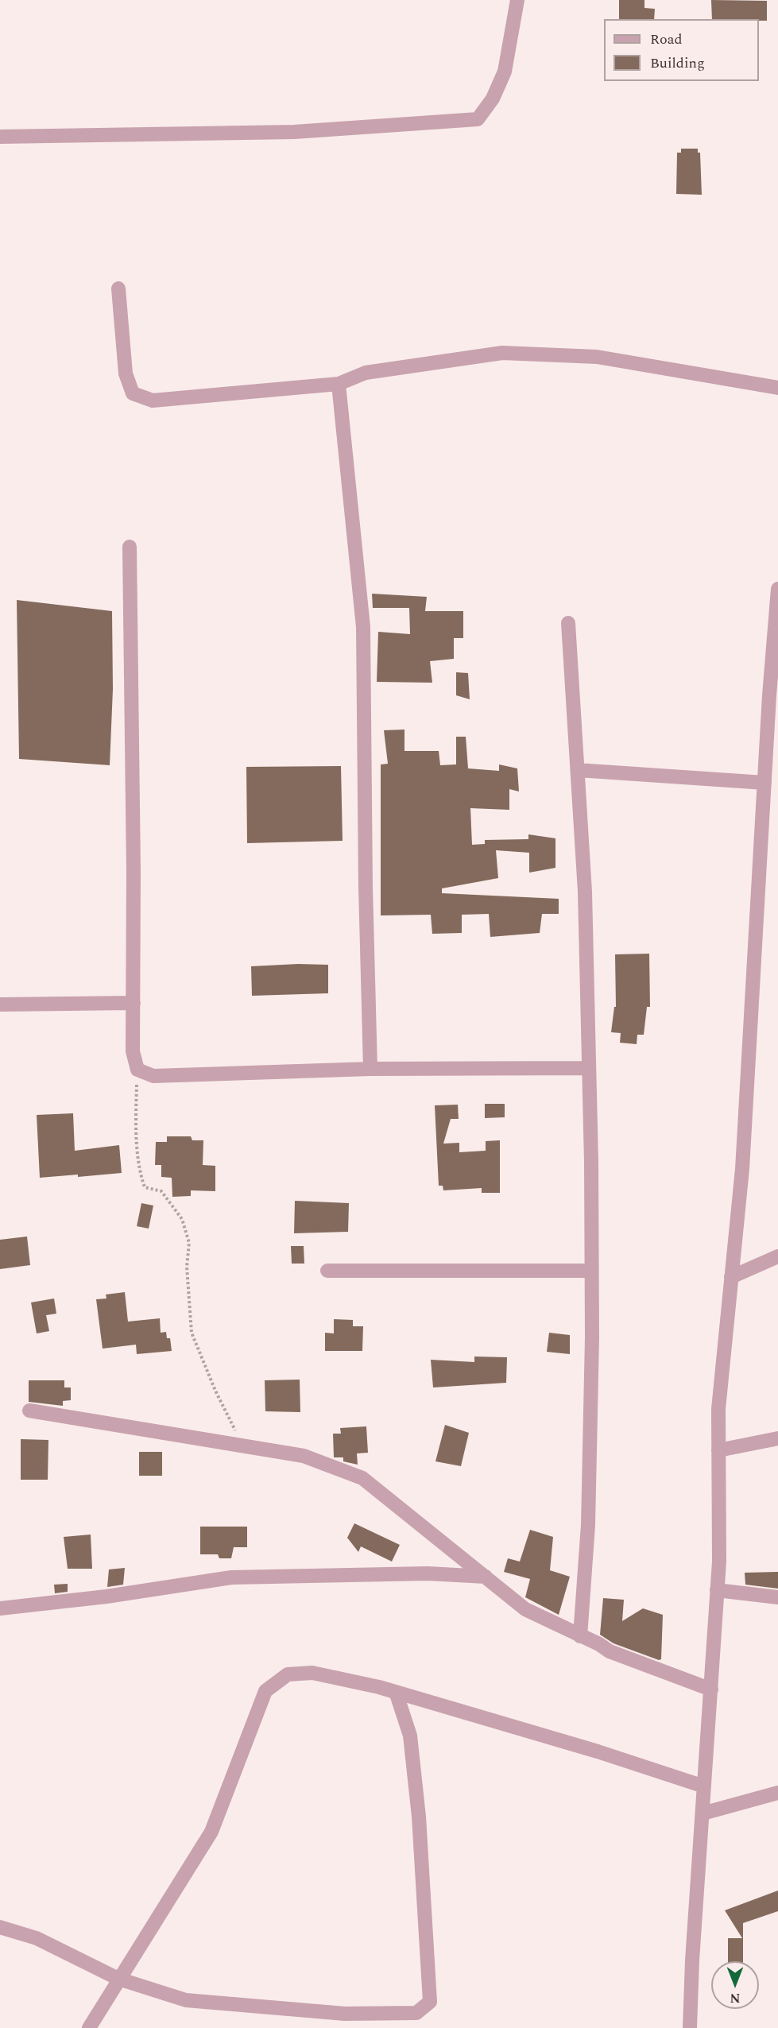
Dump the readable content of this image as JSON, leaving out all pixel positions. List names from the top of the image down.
{
  "legend": ["Road", "Building"],
  "north": "bottom"
}
